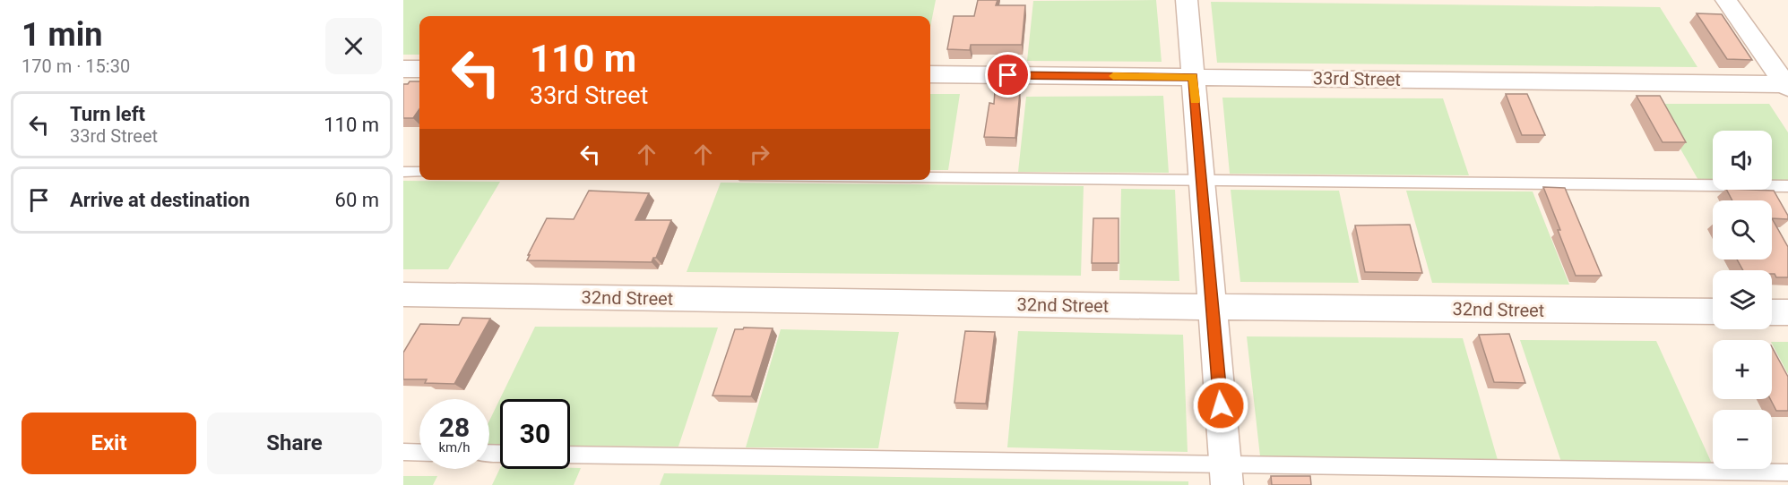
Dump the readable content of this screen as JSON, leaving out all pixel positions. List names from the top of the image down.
{
  "streets": {
    "street": ["33rd Street", "32nd Street"]
  },
  "page": {
    "heading": ["1 min", "170 m · 15:30"],
    "turn": ["110 m", "33rd Street"],
    "list": [
      {
        "name": "Turn left",
        "note": "33rd Street",
        "value": "110 m"
      },
      {
        "name": "Arrive at destination",
        "value": "60 m"
      }
    ],
    "map_buttons": ["+", "−"],
    "speed": "28 km/h",
    "limit": "30",
    "buttons": ["Exit", "Share"]
  }
}
